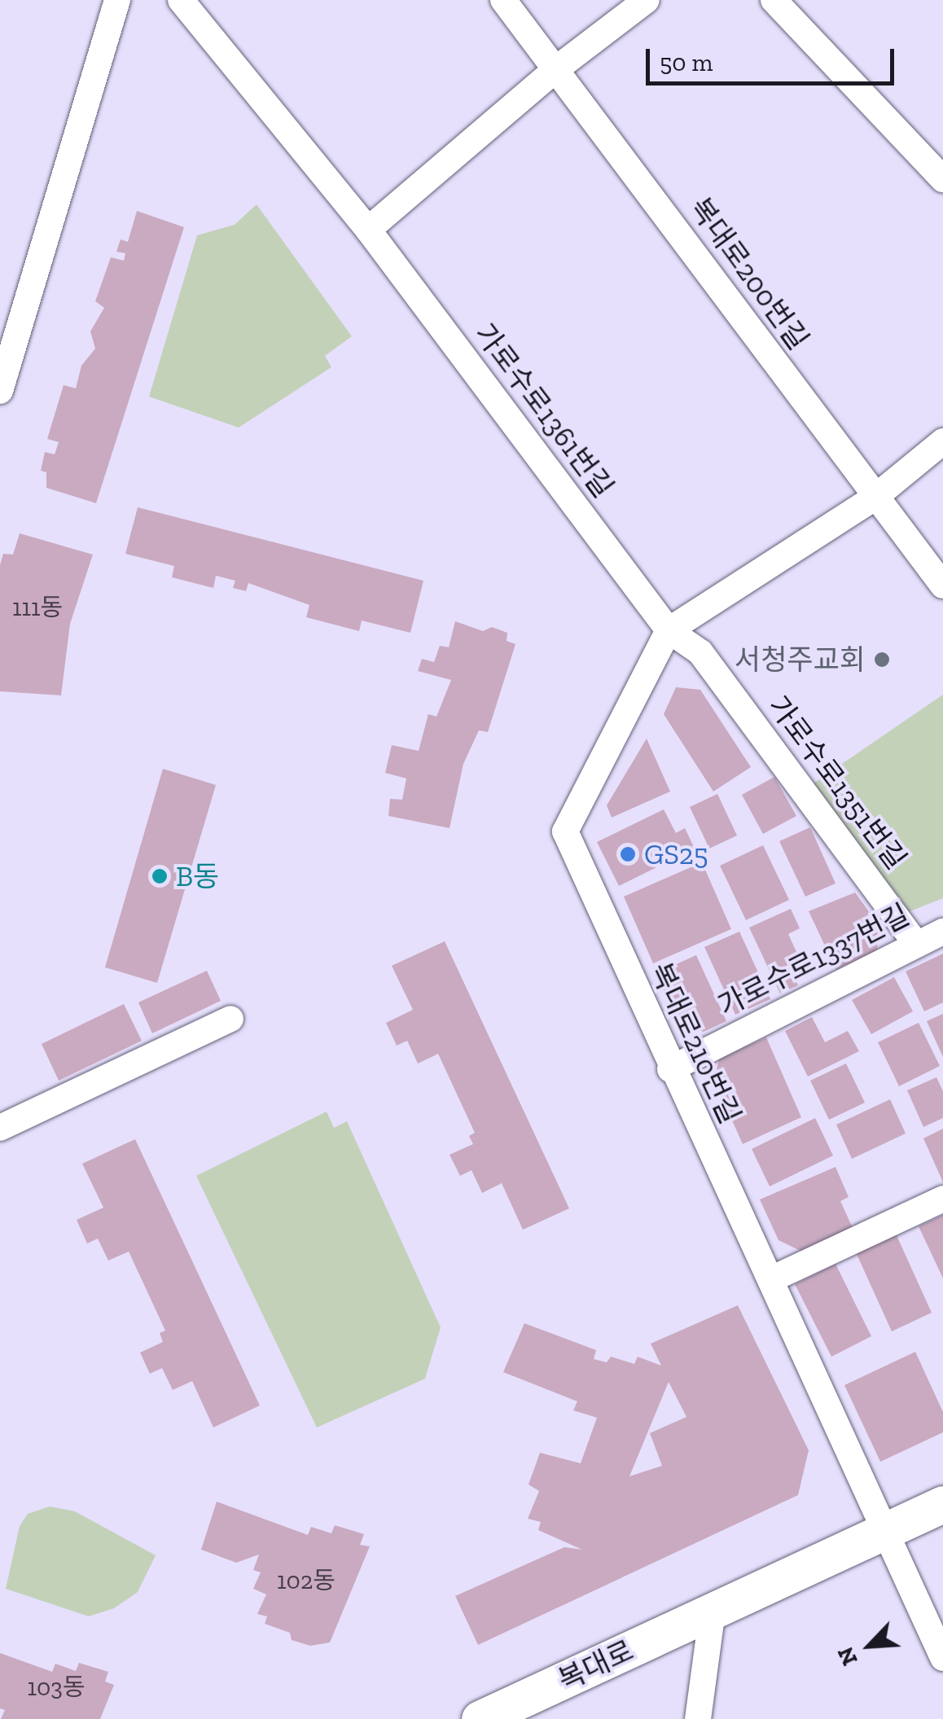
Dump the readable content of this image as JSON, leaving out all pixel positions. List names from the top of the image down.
{
  "streets": {
    "street": [
      "복대로200번길",
      "가로수로1361번길",
      "가로수로1351번길",
      "가로수로1337번길",
      "복대로210번길",
      "복대로"
    ]
  },
  "crossings": [
    ["가로수로1361번길", "가로수로1351번길"],
    ["가로수로1361번길", "복대로210번길"],
    ["가로수로1351번길", "가로수로1337번길"],
    ["가로수로1351번길", "복대로210번길"],
    ["가로수로1337번길", "복대로210번길"],
    ["복대로210번길", "복대로"]
  ],
  "places": ["서청주교회", "GS25", "B동"],
  "house_numbers": ["111동", "102동", "103동"],
  "scale_bar": "50 m",
  "north": "bottom left"
}
